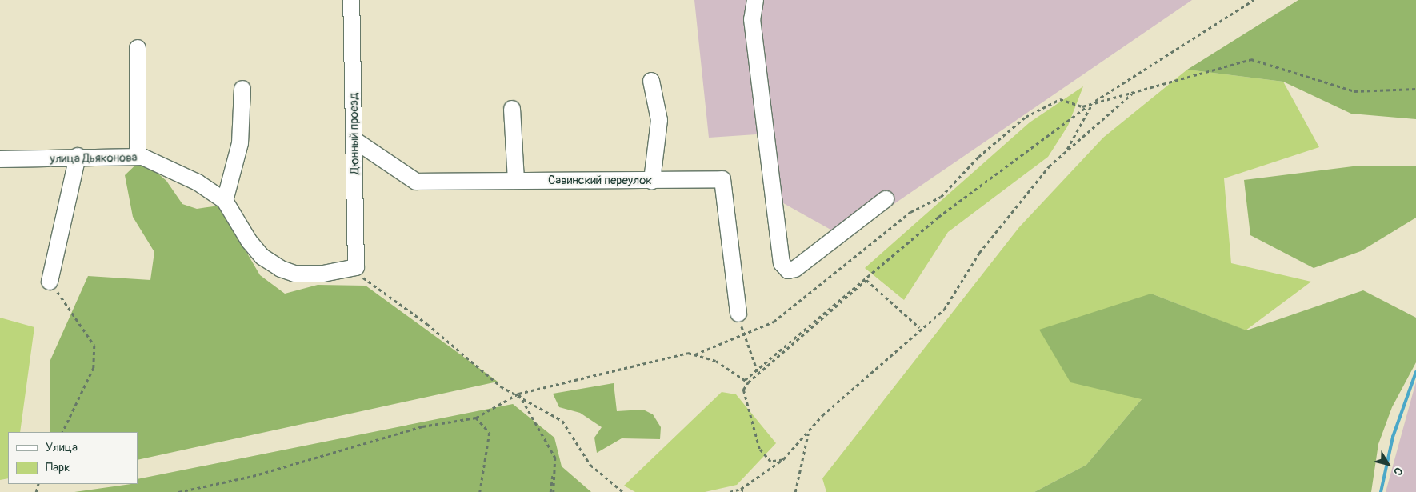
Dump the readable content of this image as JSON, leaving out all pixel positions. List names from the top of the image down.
{
  "streets": {
    "street": ["Дюнный проезд", "улица Дьяконова", "Савинский переулок"]
  },
  "crossings": [
    ["Дюнный проезд", "улица Дьяконова"],
    ["Дюнный проезд", "Савинский переулок"]
  ],
  "legend": ["Улица", "Парк"],
  "north": "bottom right"
}
